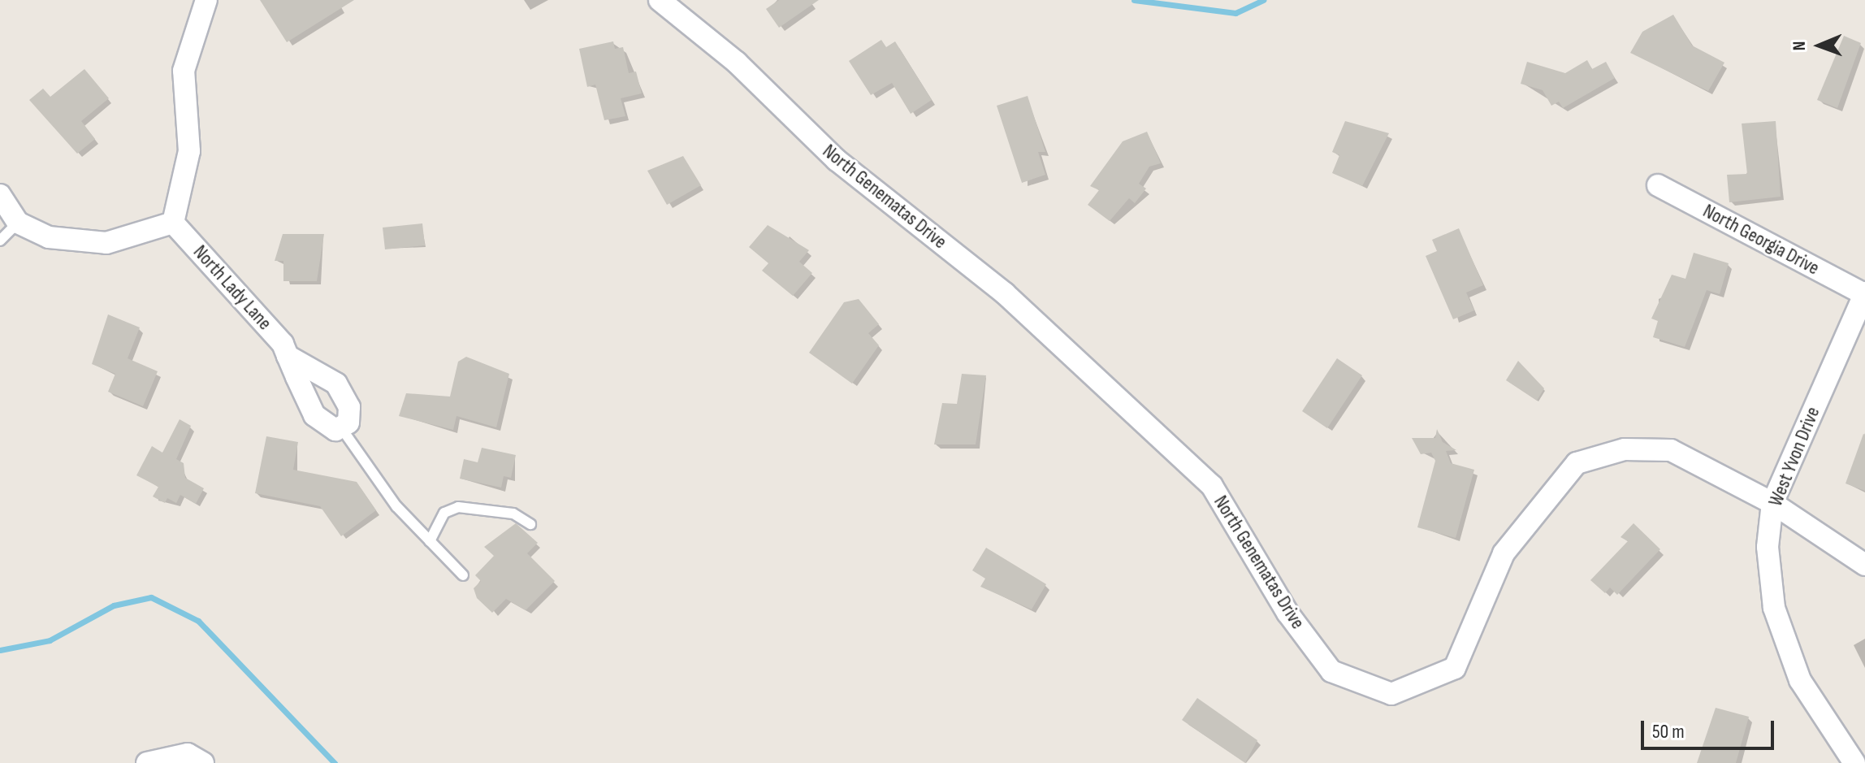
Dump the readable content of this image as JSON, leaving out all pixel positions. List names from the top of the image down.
{
  "streets": {
    "street": [
      "North Genematas Drive",
      "North Georgia Drive",
      "North Lady Lane",
      "West Yvon Drive"
    ]
  },
  "crossings": [
    ["North Genematas Drive", "West Yvon Drive"],
    ["North Georgia Drive", "West Yvon Drive"]
  ],
  "scale_bar": "50 m",
  "north": "left"
}
